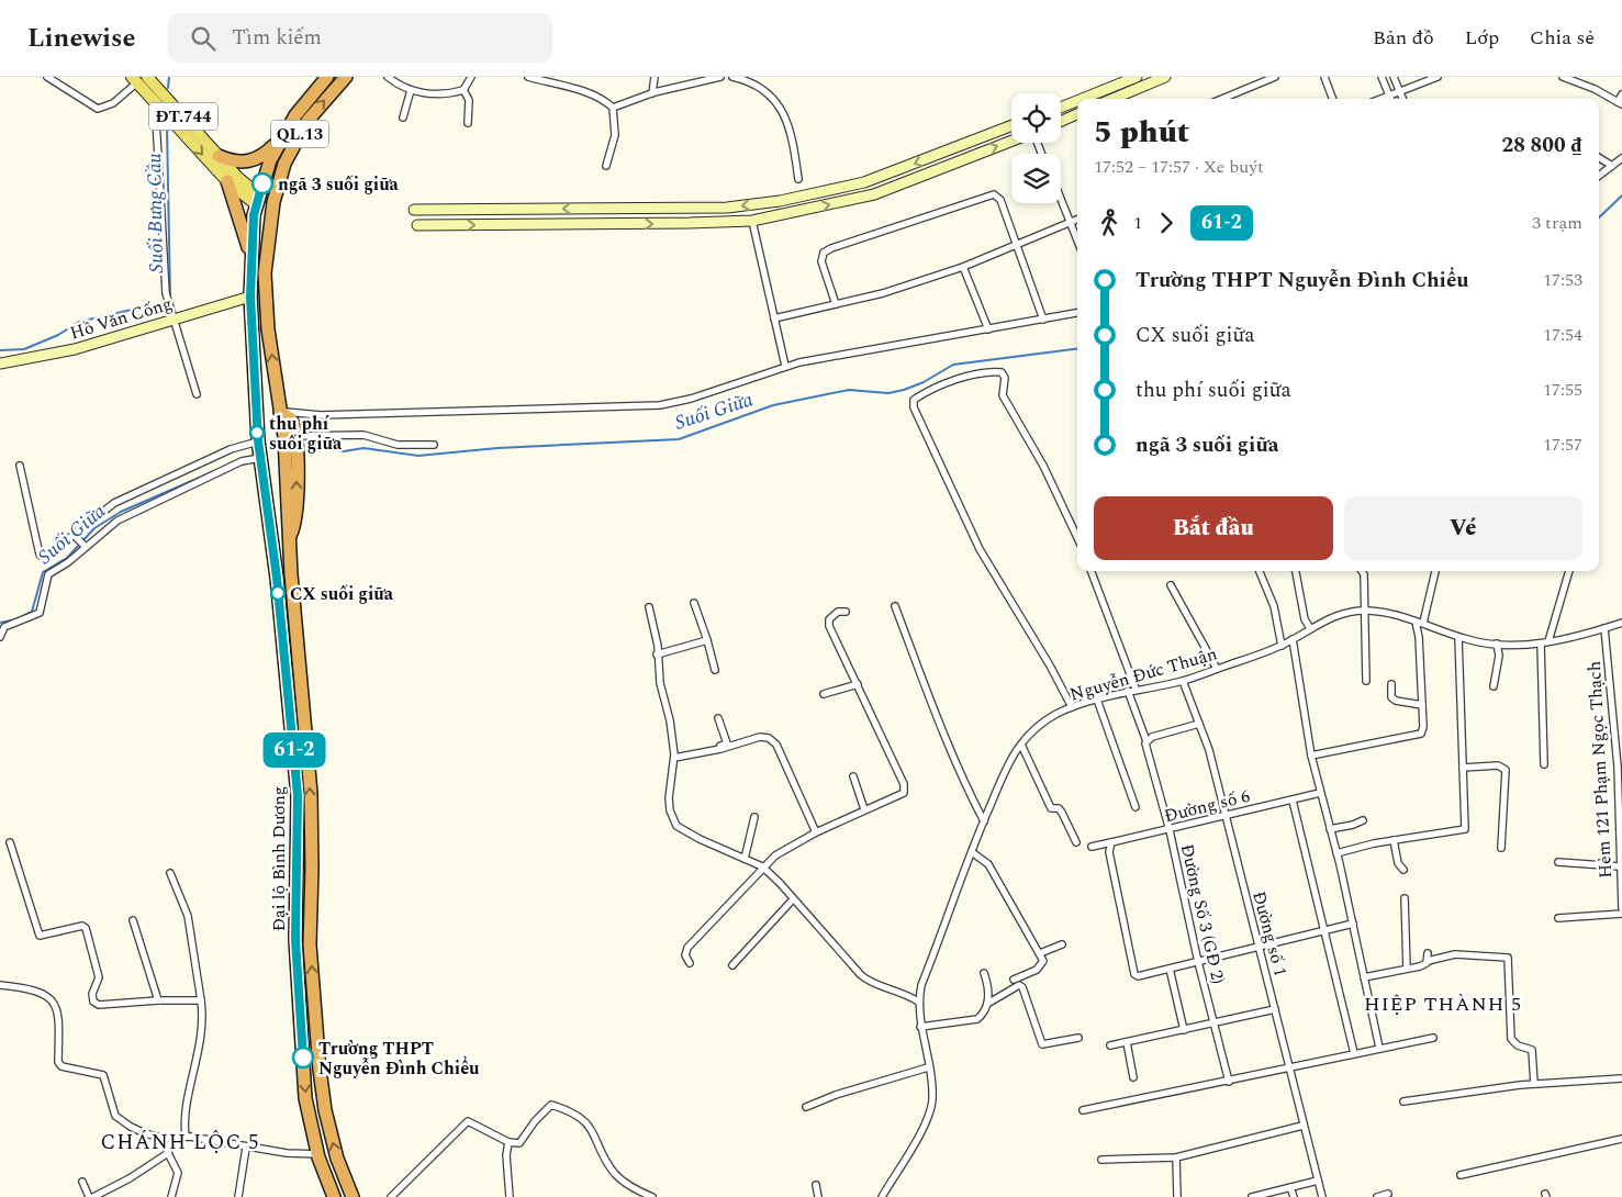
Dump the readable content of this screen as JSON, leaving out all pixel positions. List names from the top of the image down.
{
  "streets": {
    "highway": ["QL.13", "Đại lộ Bình Dương"],
    "main road": ["ĐT.744"],
    "street": [
      "Hồ Văn Cống",
      "Nguyễn Đức Thuận",
      "Hẻm 121 Phạm Ngọc Thạch",
      "Đường số 6",
      "Đường Số 3 (GĐ 2)",
      "Đường số 1"
    ]
  },
  "crossings": [
    ["ĐT.744", "Đại lộ Bình Dương"],
    ["Hồ Văn Cống", "Đại lộ Bình Dương"],
    ["Nguyễn Đức Thuận", "Hẻm 121 Phạm Ngọc Thạch"],
    ["Nguyễn Đức Thuận", "Đường số 1"],
    ["Đường số 6", "Đường Số 3 (GĐ 2)"],
    ["Đường số 6", "Đường số 1"]
  ],
  "districts": ["HIỆP THÀNH 5", "CHÁNH LỘC 5"],
  "water": ["Suối Bưng Cầu", "Suối Giữa"],
  "places": [
    "ngã 3 suối giữa",
    "thu phí suối giữa",
    "CX suối giữa",
    "Trường THPT Nguyễn Đình Chiểu"
  ],
  "lines": ["bus line 61-2"],
  "page": {
    "header": "Linewise",
    "search": "Tìm kiếm",
    "nav": ["Bản đồ", "Lớp", "Chia sẻ"],
    "on_map": "61-2",
    "heading": ["5 phút", "17:52 – 17:57 · Xe buýt", "28 800 ₫"],
    "legs": ["1", "61-2", "3 trạm"],
    "list": [
      {
        "name": "Trường THPT Nguyễn Đình Chiểu",
        "value": "17:53"
      },
      {
        "name": "CX suối giữa",
        "value": "17:54"
      },
      {
        "name": "thu phí suối giữa",
        "value": "17:55"
      },
      {
        "name": "ngã 3 suối giữa",
        "value": "17:57"
      }
    ],
    "buttons": ["Bắt đầu", "Vé"]
  }
}
